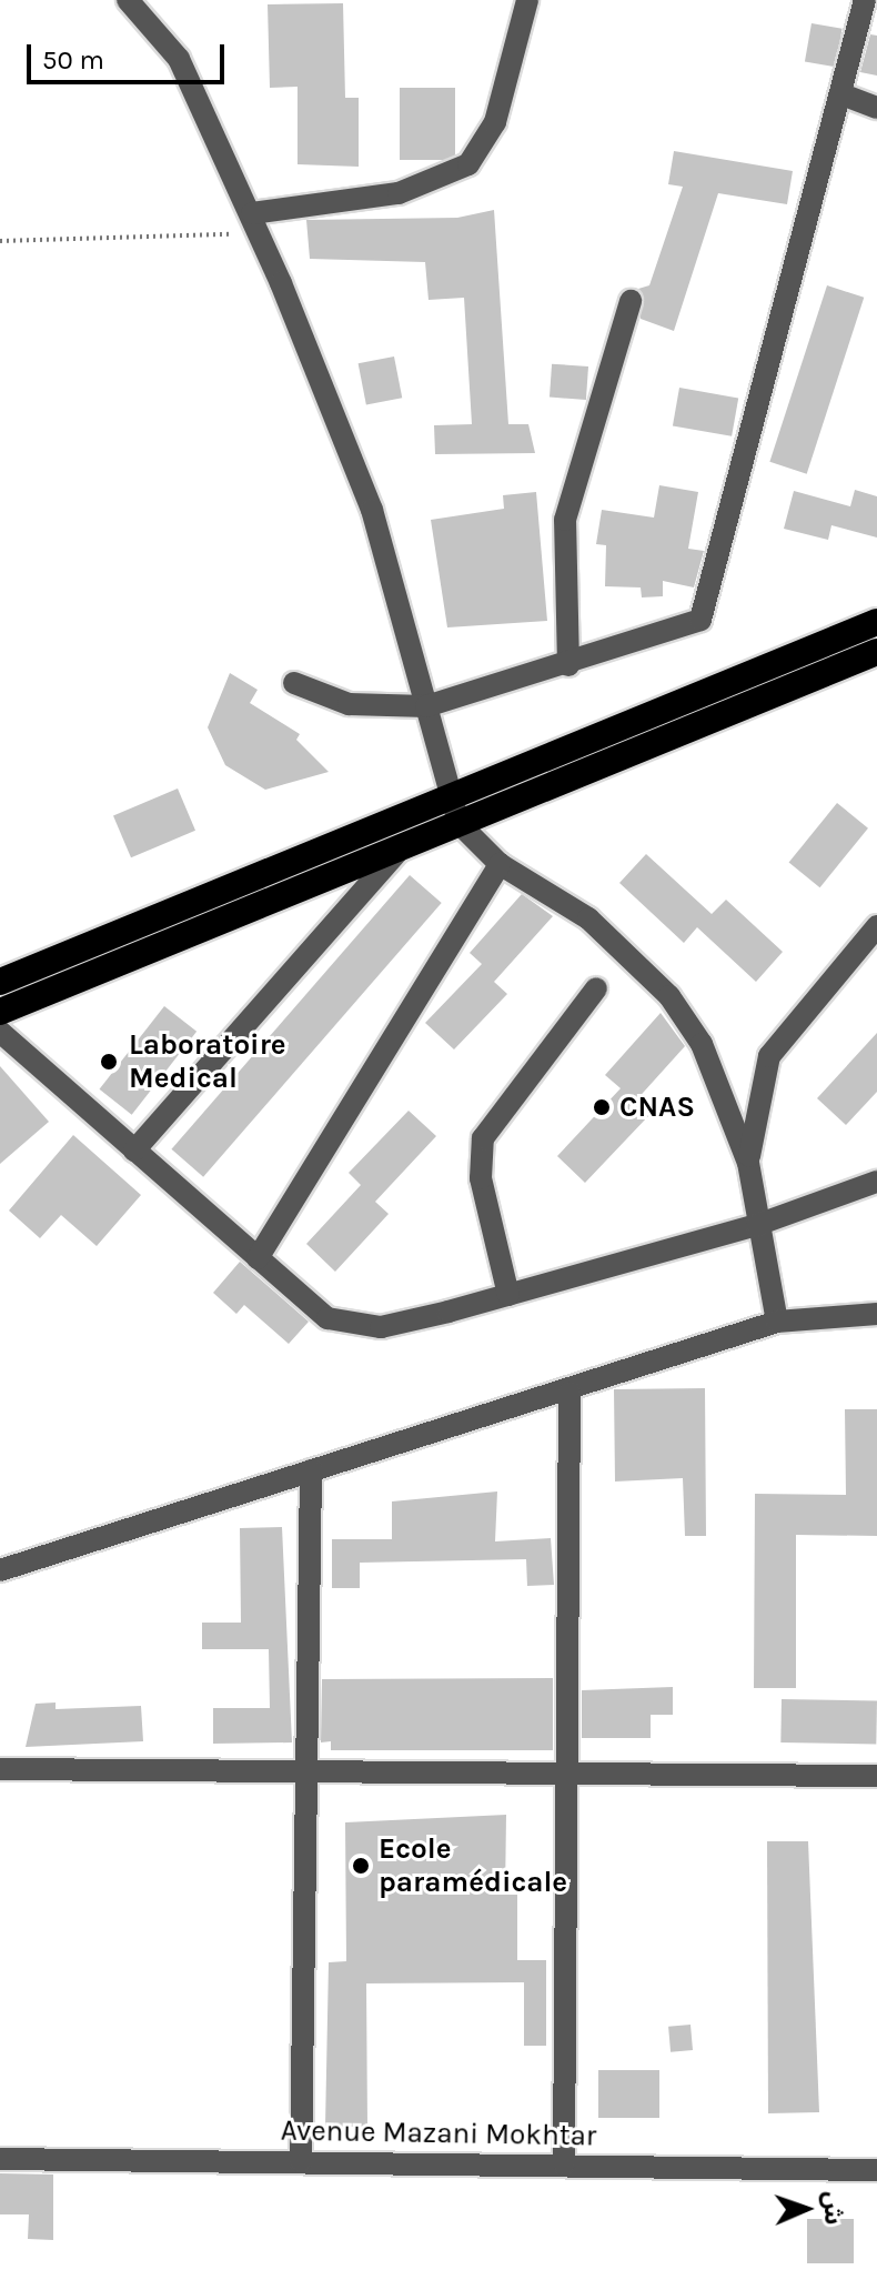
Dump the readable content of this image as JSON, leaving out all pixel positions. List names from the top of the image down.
{
  "streets": {
    "street": ["Avenue Mazani Mokhtar"]
  },
  "places": ["Laboratoire Medical", "CNAS", "Ecole paramédicale"],
  "scale_bar": "50 m",
  "north": "right"
}
